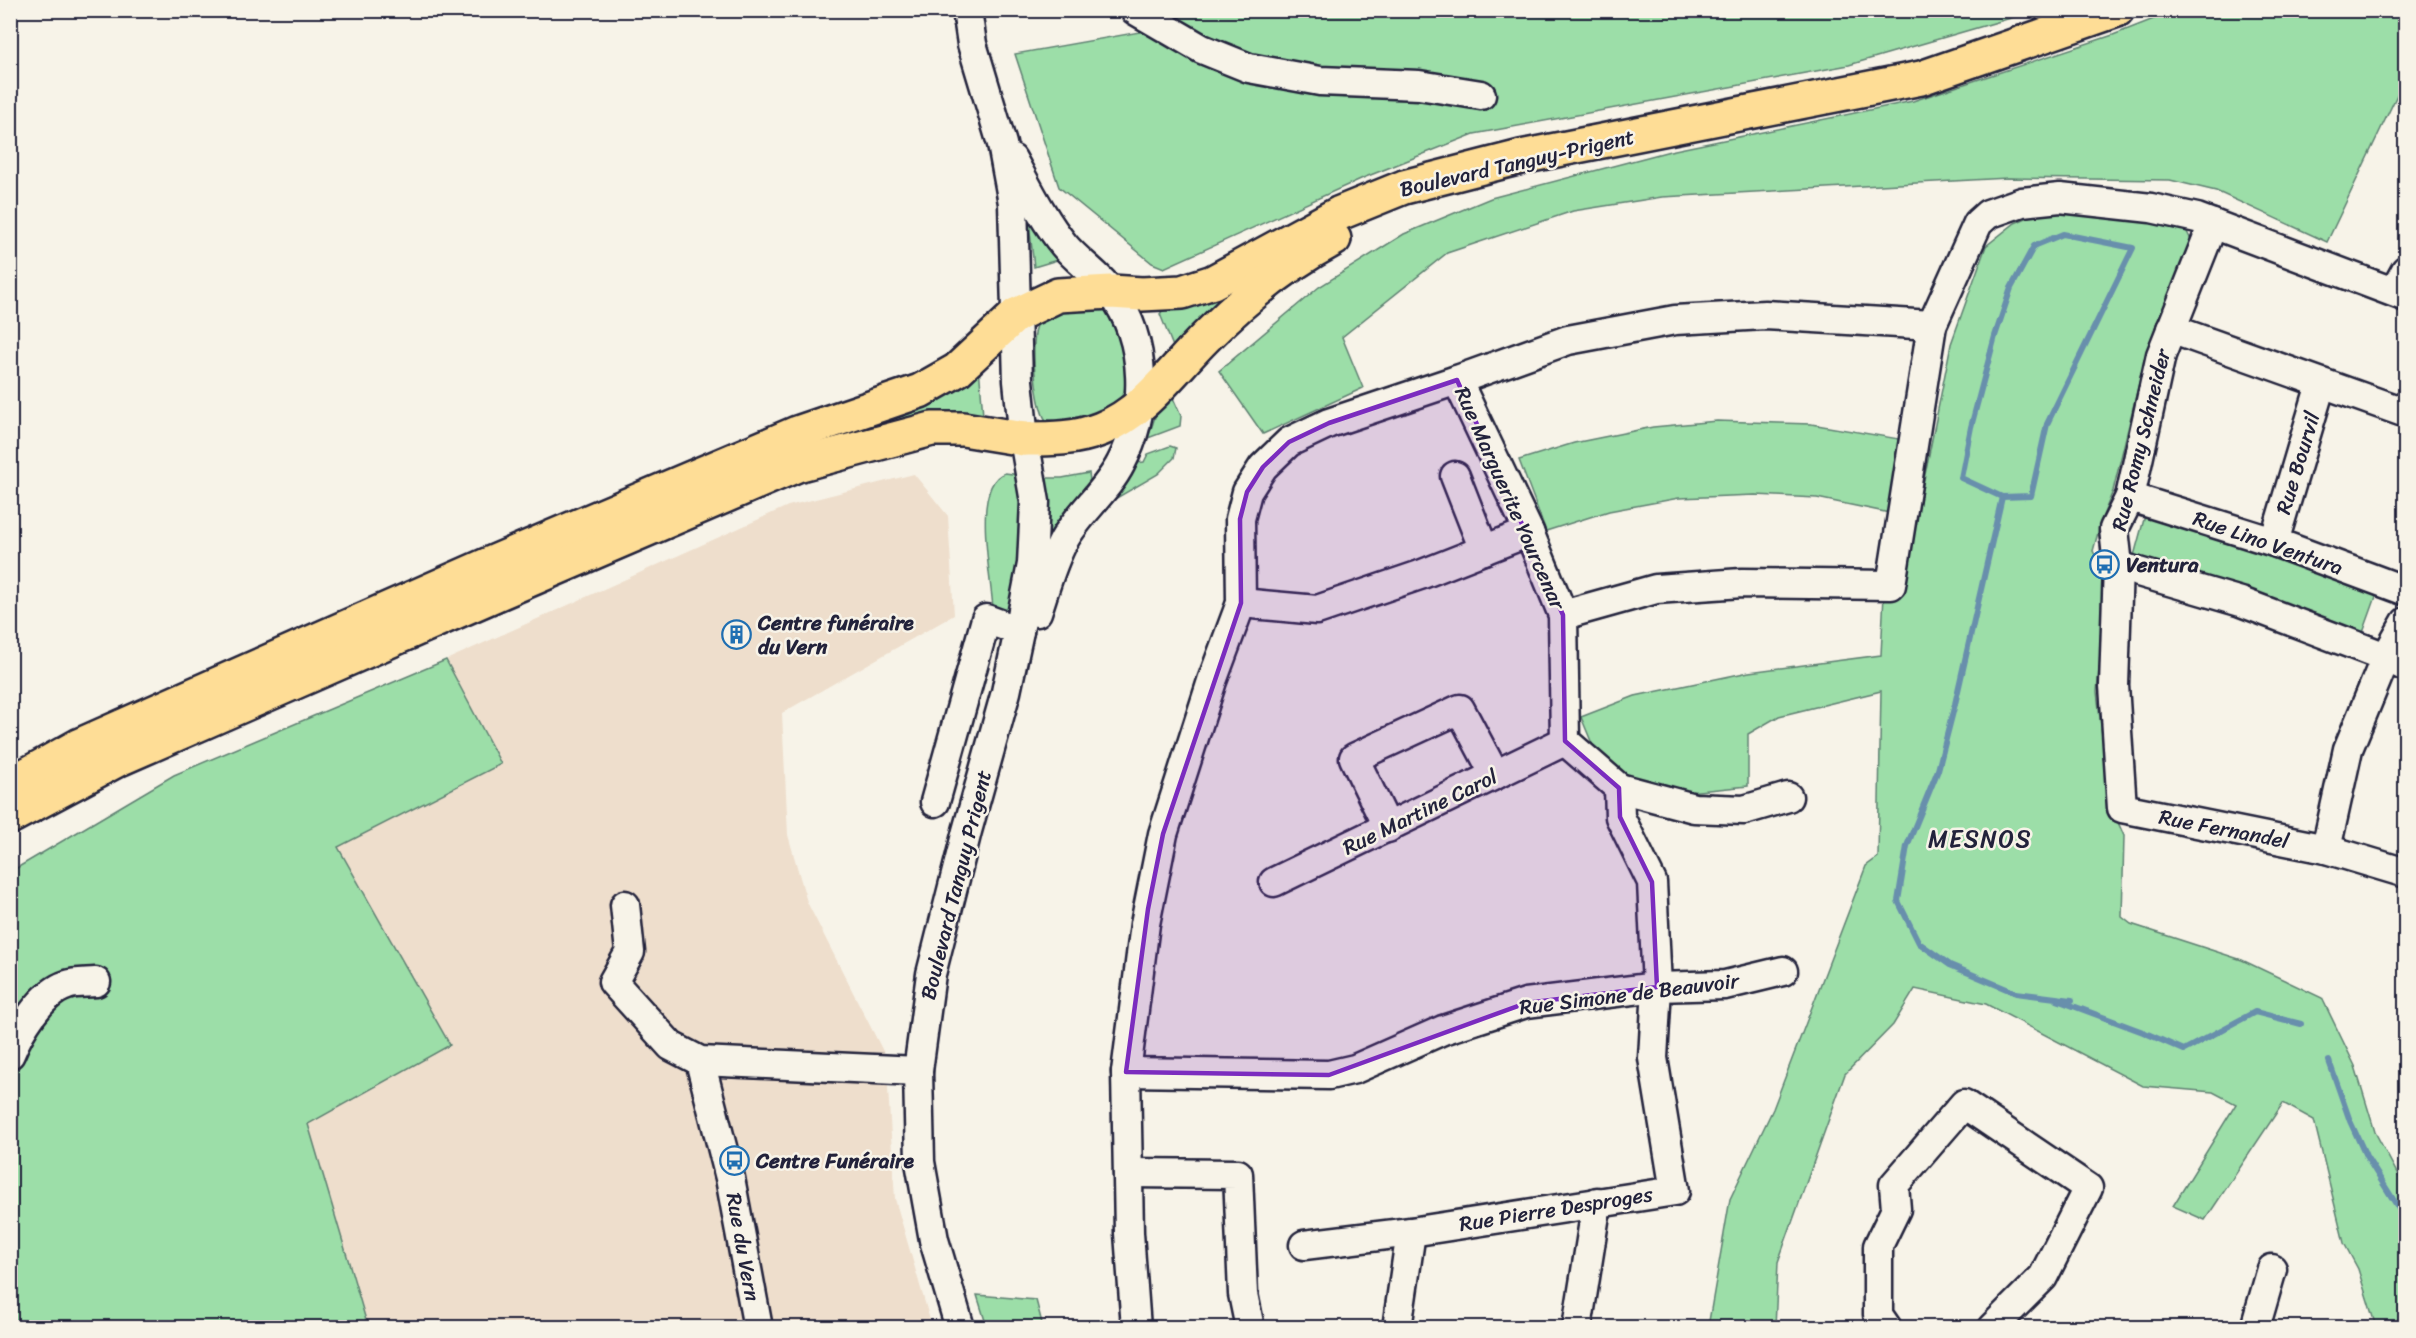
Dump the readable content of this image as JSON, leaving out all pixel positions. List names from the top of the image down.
{
  "streets": {
    "main road": ["Boulevard Tanguy-Prigent", "Boulevard Tanguy Prigent"],
    "street": [
      "Rue Romy Schneider",
      "Rue Bourvil",
      "Rue Marguerite Yourcenar",
      "Rue Lino Ventura",
      "Rue Martine Carol",
      "Rue Fernandel",
      "Rue Simone de Beauvoir",
      "Rue Pierre Desproges",
      "Rue du Vern"
    ]
  },
  "crossings": [
    ["Boulevard Tanguy-Prigent", "Boulevard Tanguy Prigent"],
    ["Rue Romy Schneider", "Rue Bourvil"],
    ["Rue Romy Schneider", "Rue Lino Ventura"],
    ["Rue Romy Schneider", "Rue Fernandel"],
    ["Rue Bourvil", "Rue Lino Ventura"],
    ["Rue Marguerite Yourcenar", "Rue Martine Carol"],
    ["Rue Simone de Beauvoir", "Rue Pierre Desproges"]
  ],
  "districts": ["MESNOS"],
  "places": {
    "bus stop": ["Ventura", "Centre Funéraire"],
    "building": ["Centre funéraire du Vern"]
  }
}
